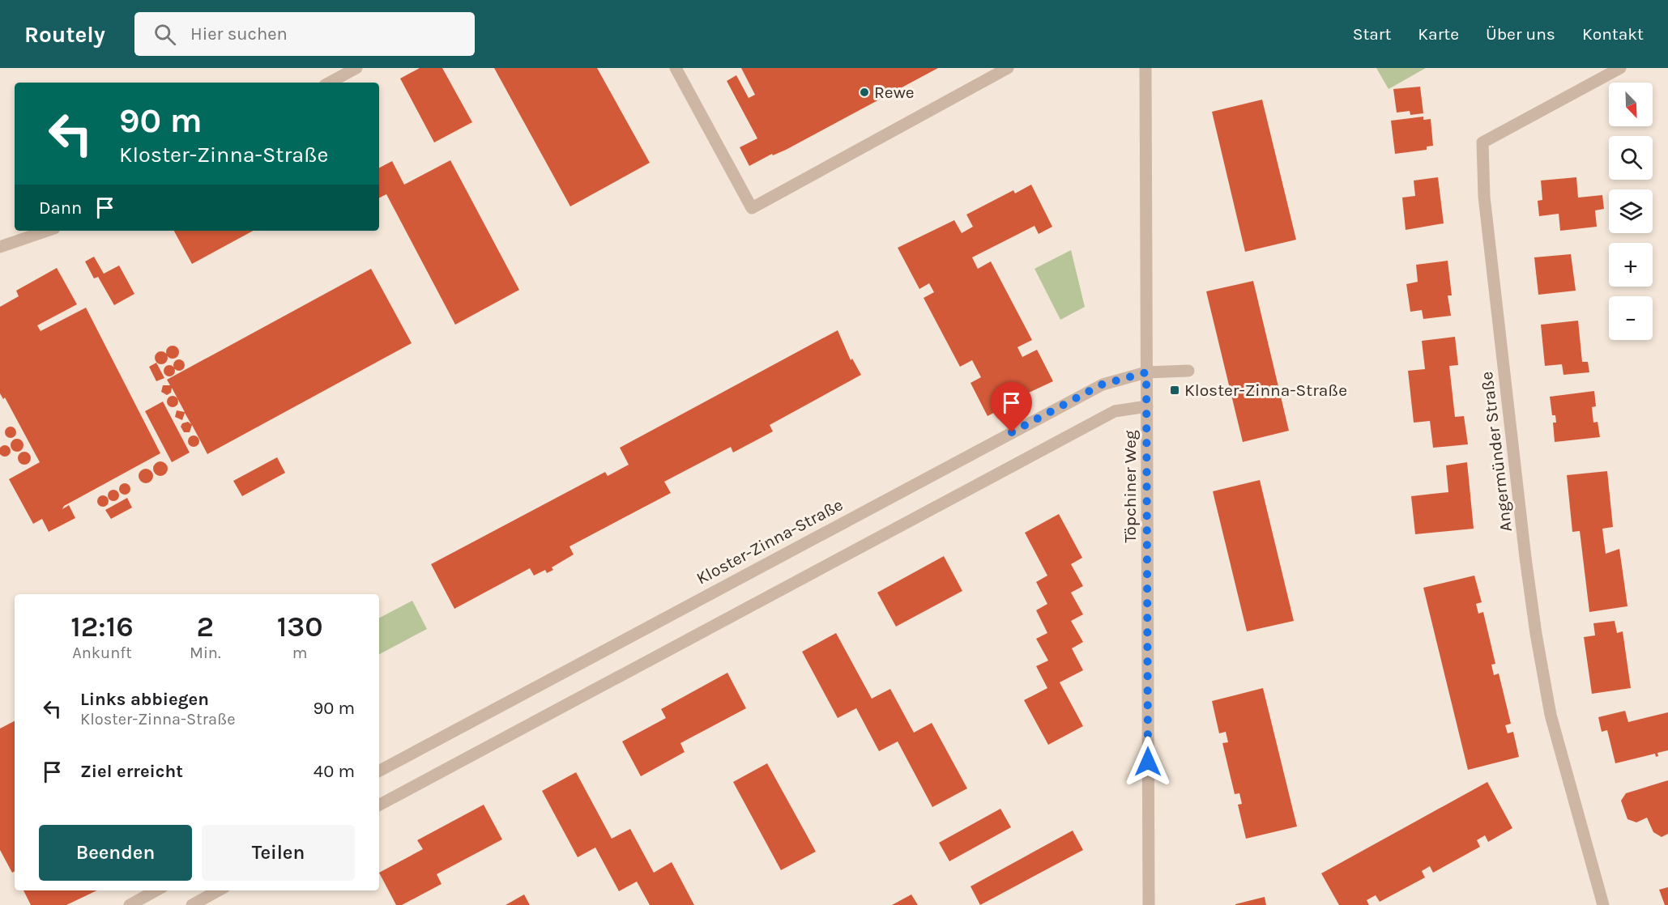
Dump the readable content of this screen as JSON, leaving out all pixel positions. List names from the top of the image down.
{
  "streets": {
    "street": ["Angermünder Straße", "Töpchiner Weg", "Kloster-Zinna-Straße"]
  },
  "crossings": [
    ["Töpchiner Weg", "Kloster-Zinna-Straße"]
  ],
  "places": {
    "other": ["Rewe"],
    "transit": ["Kloster-Zinna-Straße"]
  },
  "north": "bottom right",
  "page": {
    "header": "Routely",
    "search": "Hier suchen",
    "nav": [
      "Start",
      "Karte",
      "Über uns",
      "Kontakt"
    ],
    "map_buttons": ["+", "−"],
    "turn": ["90 m", "Kloster-Zinna-Straße"],
    "then": "Dann",
    "eta": [
      "12:16",
      "Ankunft",
      "2",
      "Min.",
      "130",
      "m"
    ],
    "list": [
      {
        "name": "Links abbiegen",
        "note": "Kloster-Zinna-Straße",
        "value": "90 m"
      },
      {
        "name": "Ziel erreicht",
        "value": "40 m"
      }
    ],
    "buttons": ["Beenden", "Teilen"]
  }
}
